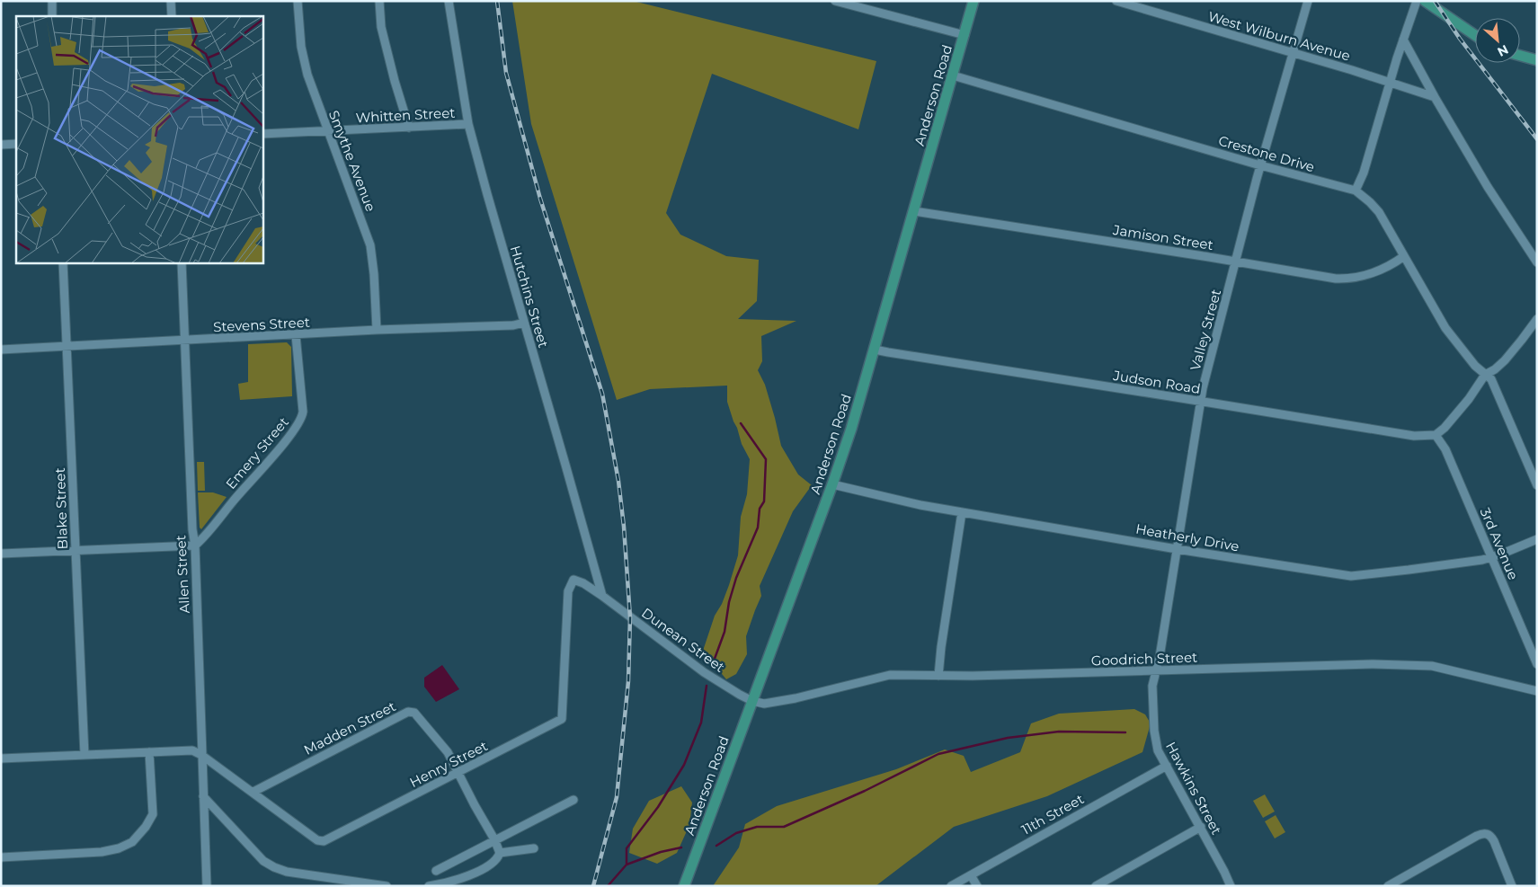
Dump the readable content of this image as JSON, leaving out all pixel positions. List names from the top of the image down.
{
  "streets": {
    "main road": ["Anderson Road"],
    "street": [
      "West Wilburn Avenue",
      "Whitten Street",
      "Crestone Drive",
      "Smythe Avenue",
      "Jamison Street",
      "Hutchins Street",
      "Stevens Street",
      "Valley Street",
      "Judson Road",
      "Emery Street",
      "Blake Street",
      "Heatherly Drive",
      "3rd Avenue",
      "Allen Street",
      "Dunean Street",
      "Goodrich Street",
      "Madden Street",
      "Henry Street",
      "Hawkins Street",
      "11th Street"
    ]
  },
  "crossings": [
    ["West Wilburn Avenue", "Valley Street"],
    ["Anderson Road", "Crestone Drive"],
    ["Anderson Road", "Jamison Street"],
    ["Anderson Road", "Judson Road"],
    ["Anderson Road", "Heatherly Drive"],
    ["Anderson Road", "Dunean Street"],
    ["Anderson Road", "Goodrich Street"],
    ["Whitten Street", "Smythe Avenue"],
    ["Whitten Street", "Hutchins Street"],
    ["Crestone Drive", "Jamison Street"],
    ["Crestone Drive", "Valley Street"],
    ["Smythe Avenue", "Stevens Street"],
    ["Jamison Street", "Valley Street"],
    ["Hutchins Street", "Stevens Street"],
    ["Hutchins Street", "Dunean Street"],
    ["Hutchins Street", "Henry Street"],
    ["Stevens Street", "Emery Street"],
    ["Stevens Street", "Blake Street"],
    ["Stevens Street", "Allen Street"],
    ["Valley Street", "Judson Road"],
    ["Valley Street", "Heatherly Drive"],
    ["Valley Street", "Goodrich Street"],
    ["Valley Street", "Hawkins Street"],
    ["Judson Road", "3rd Avenue"],
    ["Emery Street", "Allen Street"],
    ["Heatherly Drive", "3rd Avenue"],
    ["Allen Street", "Henry Street"],
    ["Dunean Street", "Goodrich Street"],
    ["Dunean Street", "Henry Street"],
    ["Goodrich Street", "Hawkins Street"],
    ["Madden Street", "Henry Street"],
    ["Hawkins Street", "11th Street"]
  ],
  "north": "bottom right"
}
